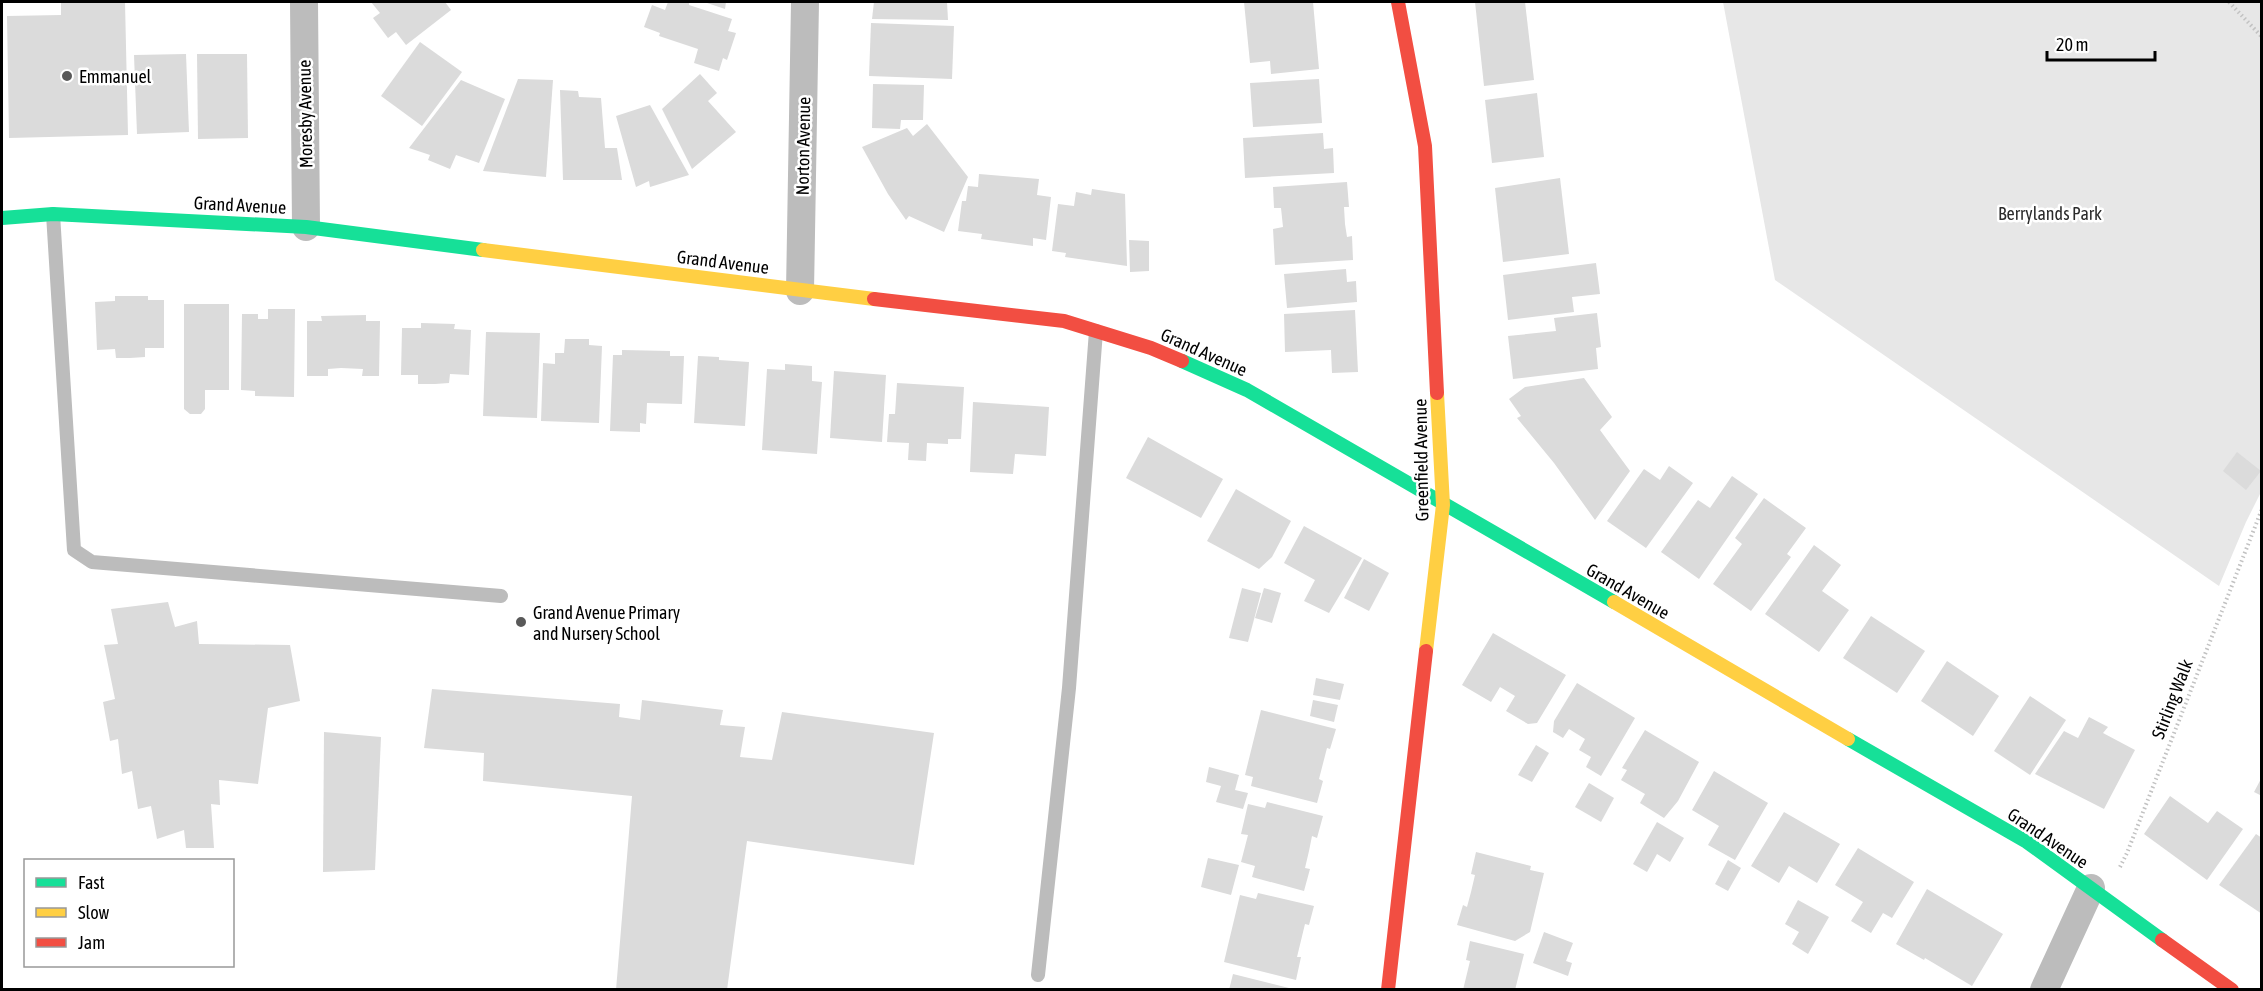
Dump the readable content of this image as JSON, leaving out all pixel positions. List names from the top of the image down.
{
  "streets": {
    "street": [
      "Moresby Avenue",
      "Norton Avenue",
      "Grand Avenue",
      "Greenfield Avenue"
    ],
    "path": ["Stirling Walk"]
  },
  "crossings": [
    ["Moresby Avenue", "Grand Avenue"],
    ["Norton Avenue", "Grand Avenue"],
    ["Grand Avenue", "Greenfield Avenue"],
    ["Grand Avenue", "Stirling Walk"]
  ],
  "parks": ["Berrylands Park"],
  "places": ["Emmanuel", "Grand Avenue Primary and Nursery School"],
  "legend": ["Fast", "Slow", "Jam"],
  "scale_bar": "20 m"
}
